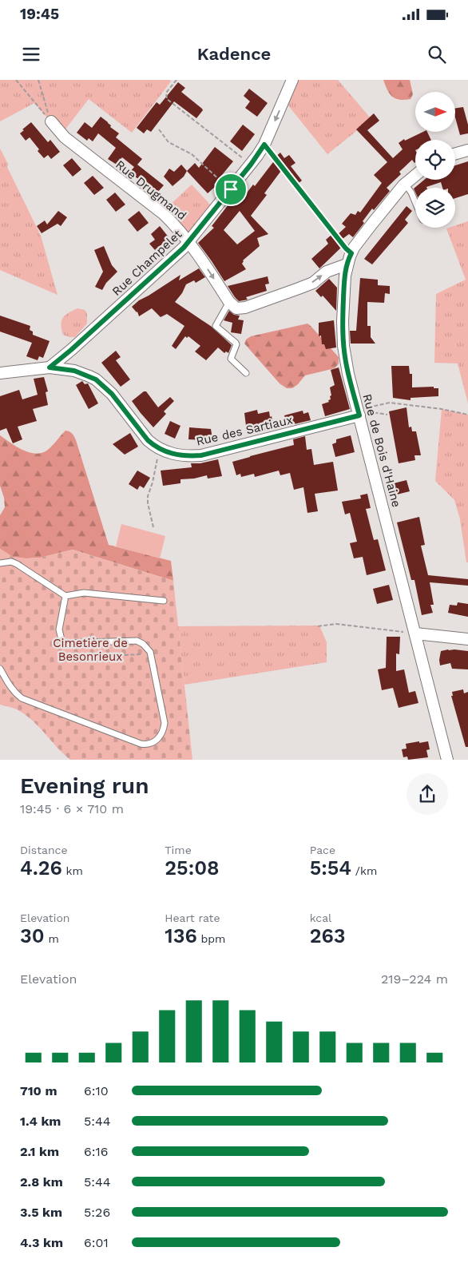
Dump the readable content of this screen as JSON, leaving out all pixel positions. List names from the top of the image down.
{
  "streets": {
    "street": [
      "Rue Drugmand",
      "Rue Champelet",
      "Rue des Sartiaux",
      "Rue de Bois d'Haine"
    ]
  },
  "crossings": [
    ["Rue Drugmand", "Rue Champelet"],
    ["Rue Champelet", "Rue des Sartiaux"],
    ["Rue des Sartiaux", "Rue de Bois d'Haine"]
  ],
  "parks": ["Cimetière de Besonrieux"],
  "north": "right",
  "page": {
    "status": "19:45",
    "header": "Kadence",
    "heading": ["Evening run", "19:45 · 6 × 710 m"],
    "stats": [
      ["Distance", "4.26 km"],
      ["Time", "25:08"],
      ["Pace", "5:54 /km"],
      ["Elevation", "30 m"],
      ["Heart rate", "136 bpm"],
      ["kcal", "263"]
    ],
    "chart": ["Elevation", "219–224 m"],
    "list": [
      {
        "name": "710 m",
        "note": "6:10"
      },
      {
        "name": "1.4 km",
        "note": "5:44"
      },
      {
        "name": "2.1 km",
        "note": "6:16"
      },
      {
        "name": "2.8 km",
        "note": "5:44"
      },
      {
        "name": "3.5 km",
        "note": "5:26"
      },
      {
        "name": "4.3 km",
        "note": "6:01"
      }
    ]
  }
}
